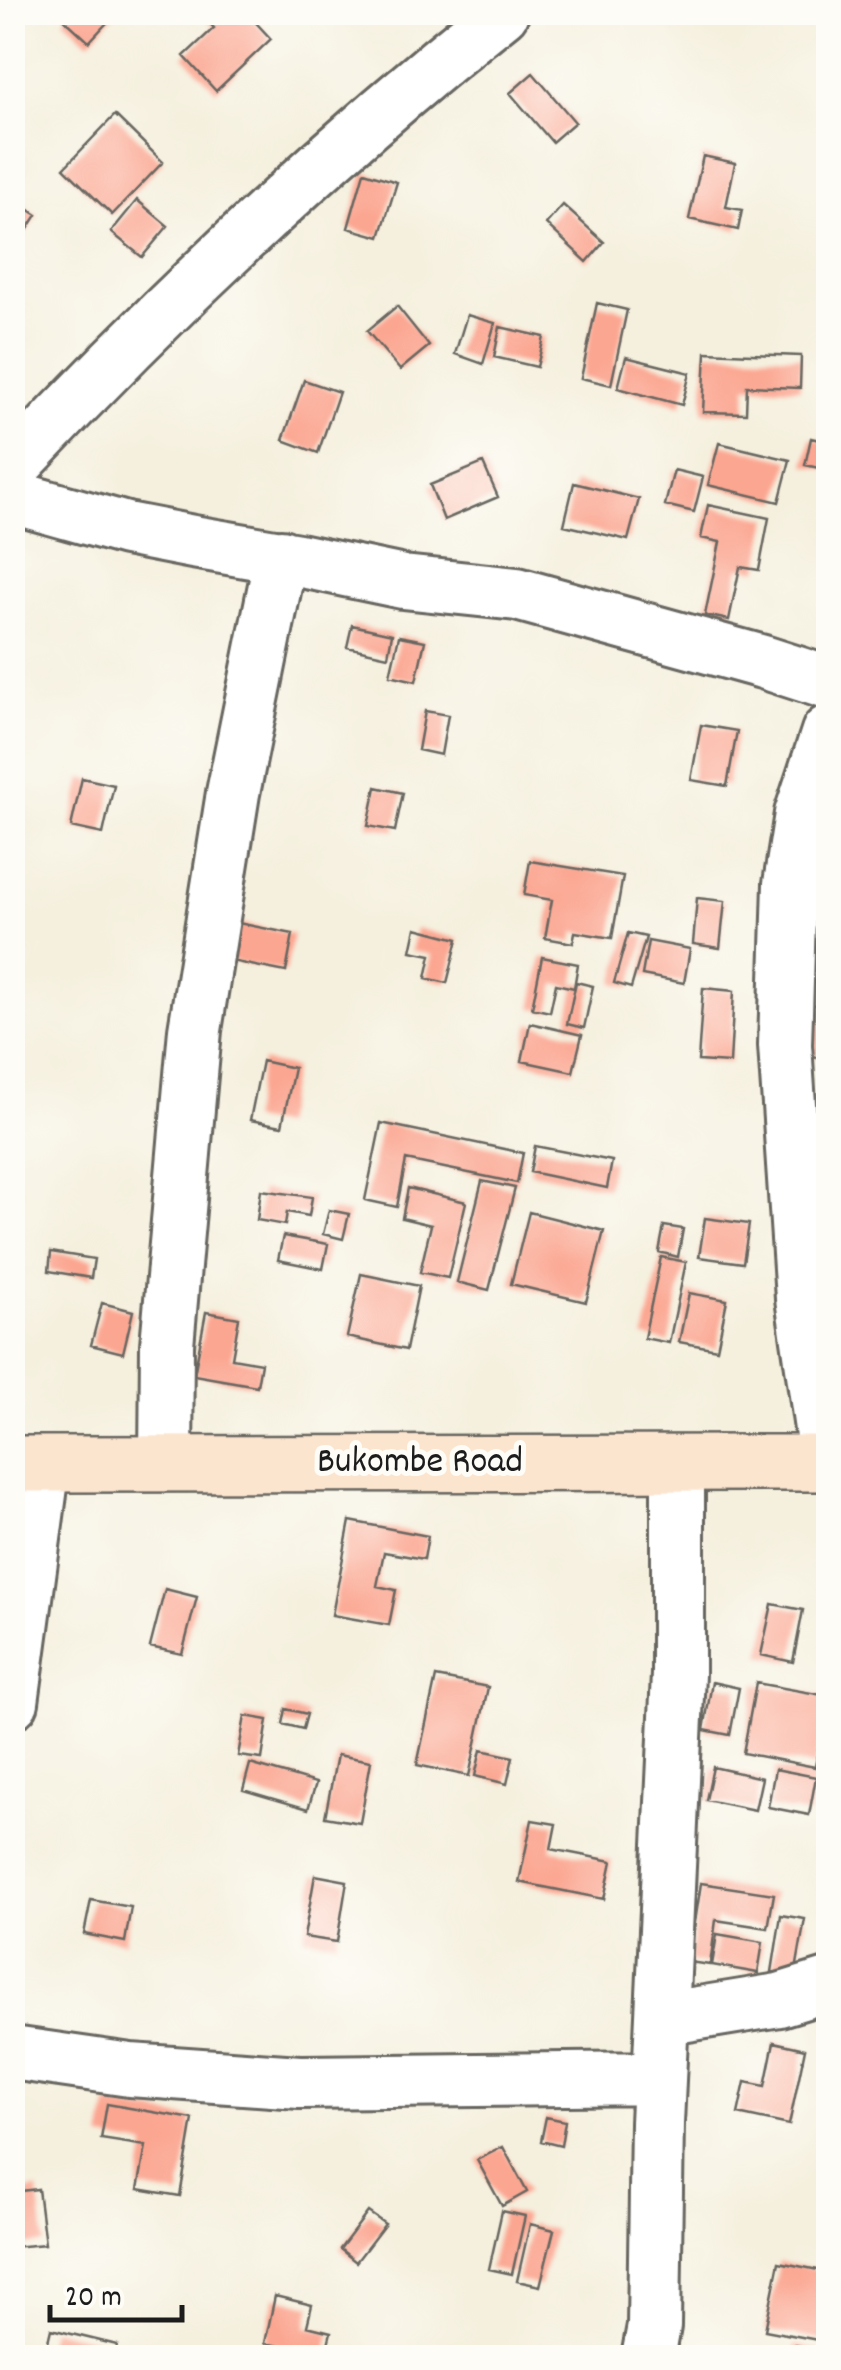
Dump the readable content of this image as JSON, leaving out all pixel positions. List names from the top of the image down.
{
  "streets": {
    "main road": ["Bukombe Road"]
  },
  "scale_bar": "20 m"
}
